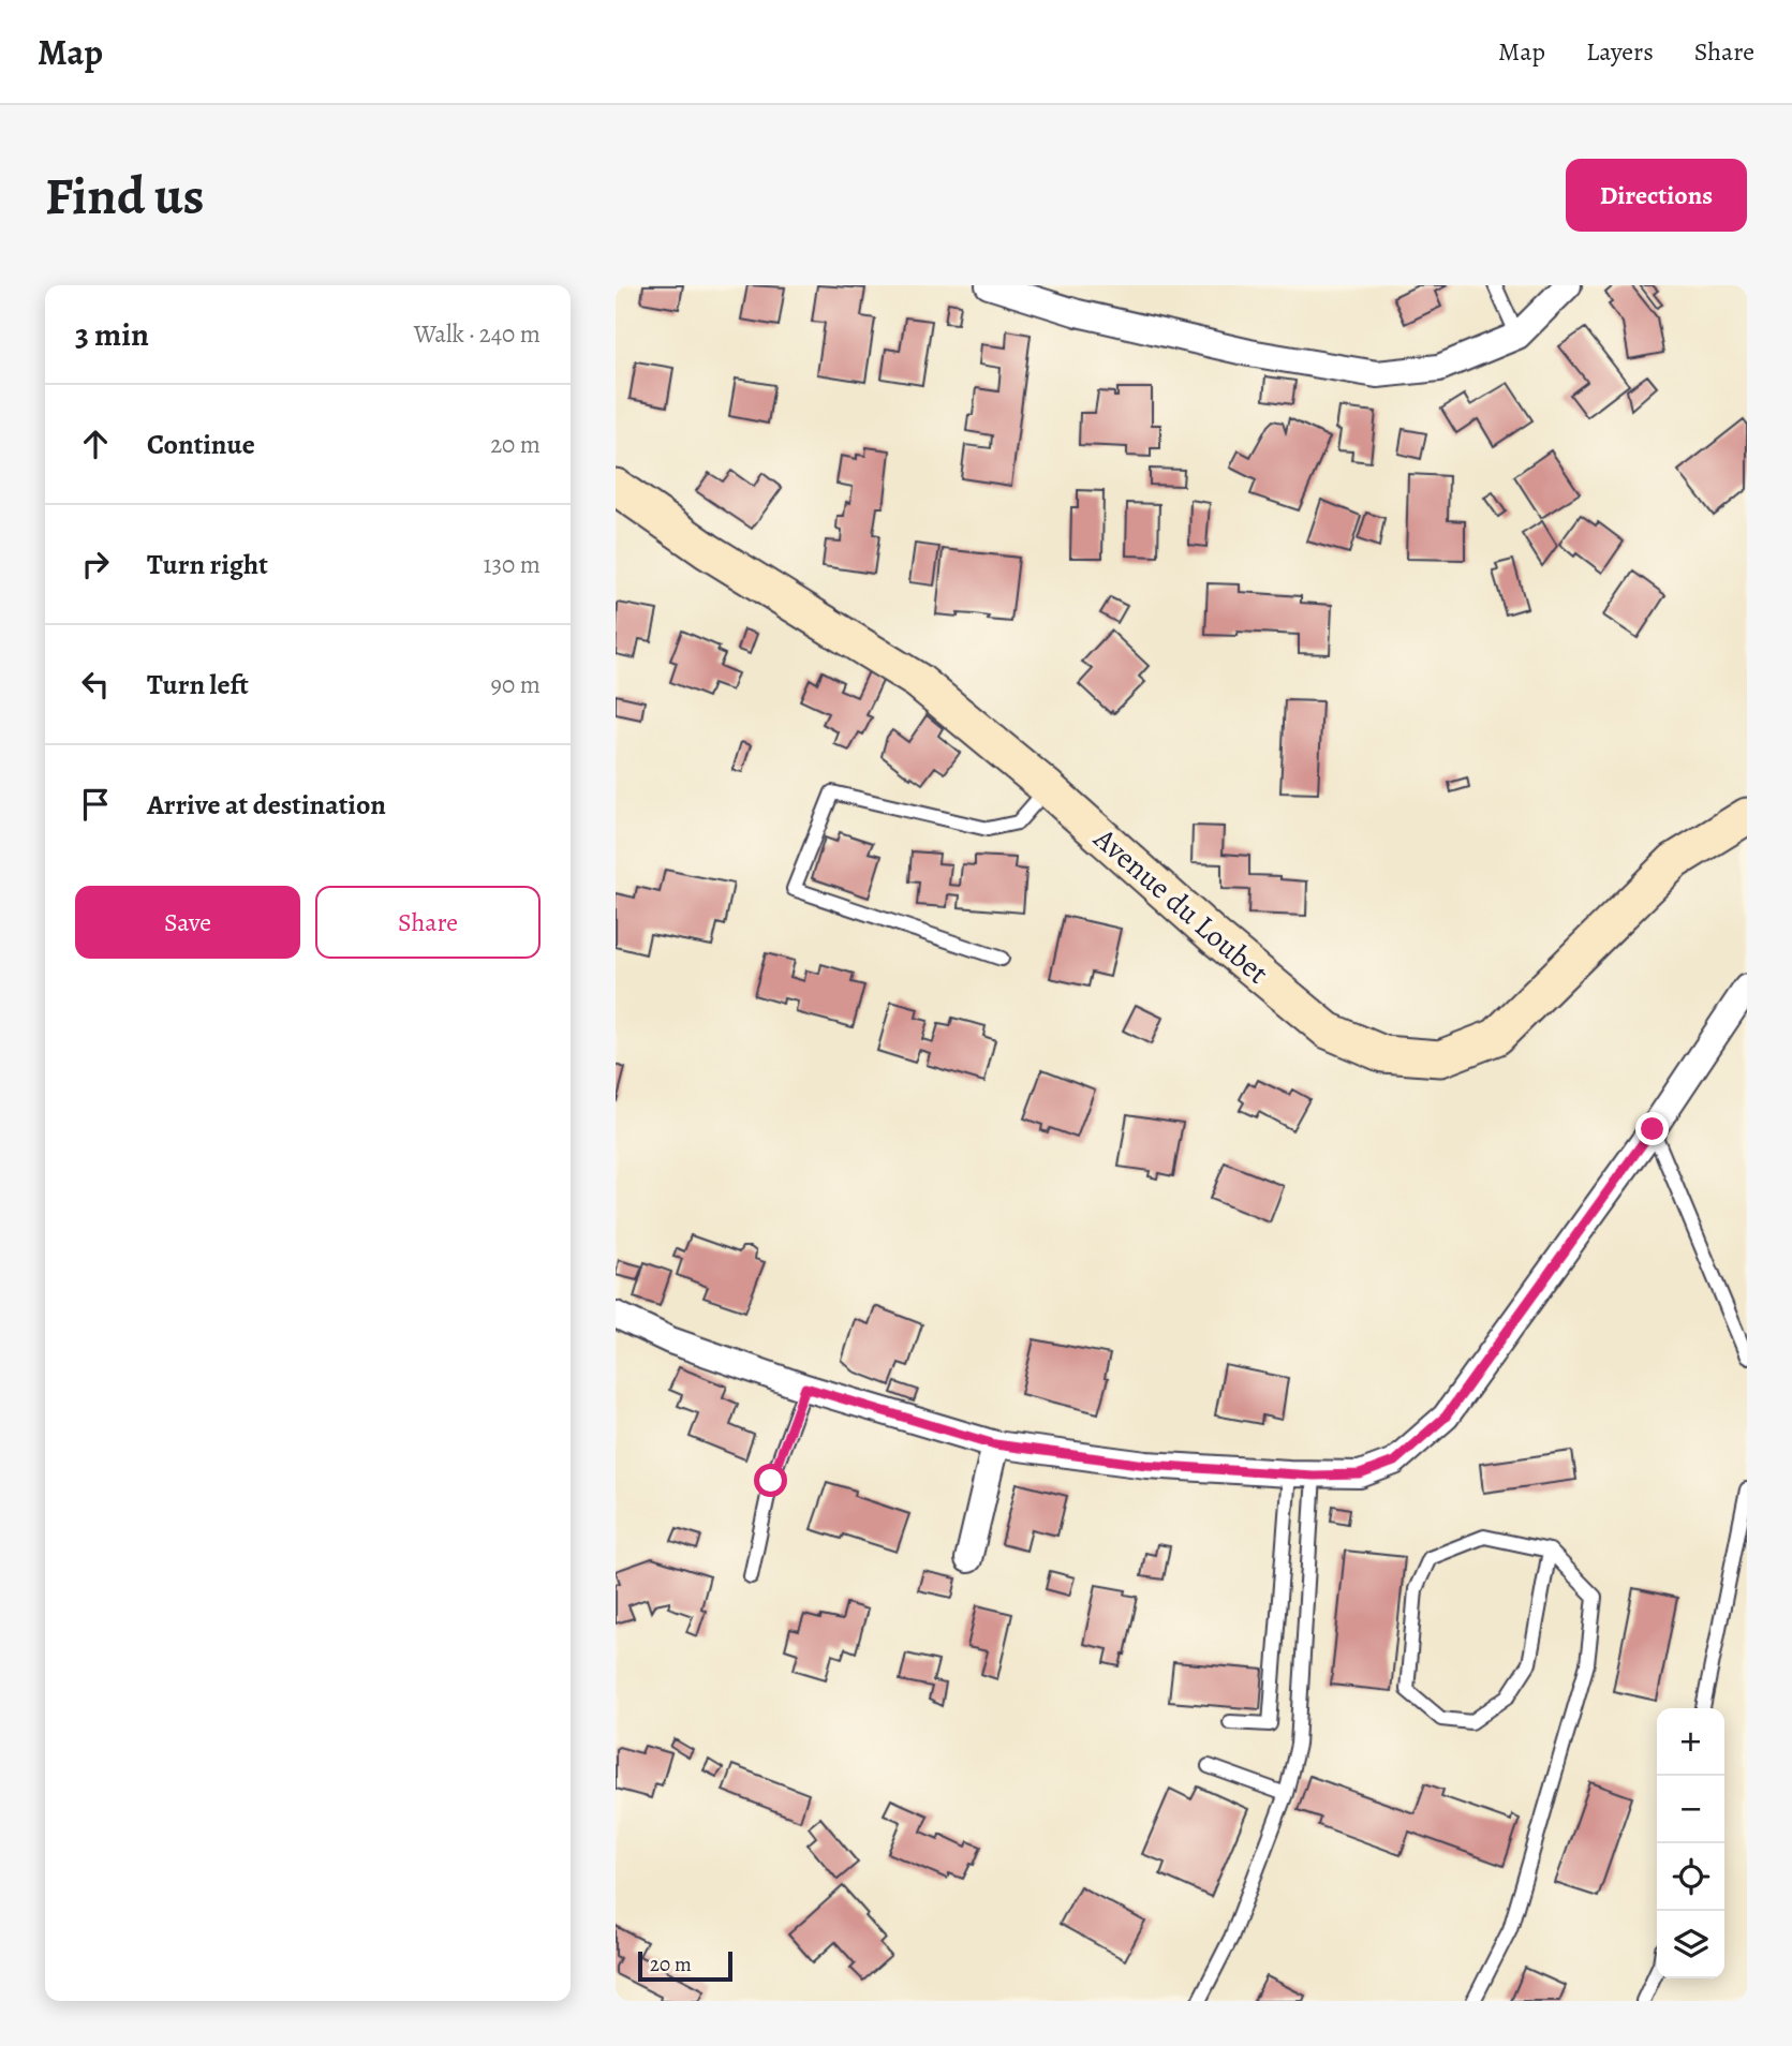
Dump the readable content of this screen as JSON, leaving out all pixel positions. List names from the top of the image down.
{
  "streets": {
    "street": ["Avenue du Loubet"]
  },
  "scale_bar": "20 m",
  "page": {
    "header": "Map",
    "nav": ["Map", "Layers", "Share"],
    "buttons": [
      "Directions",
      ["Save", "Share"]
    ],
    "title": "Find us",
    "heading": ["3 min", "Walk · 240 m"],
    "list": [
      ["Continue", "20 m"],
      ["Turn right", "130 m"],
      ["Turn left", "90 m"],
      "Arrive at destination"
    ],
    "map_buttons": ["+", "−"],
    "scale": "20 m"
  }
}
